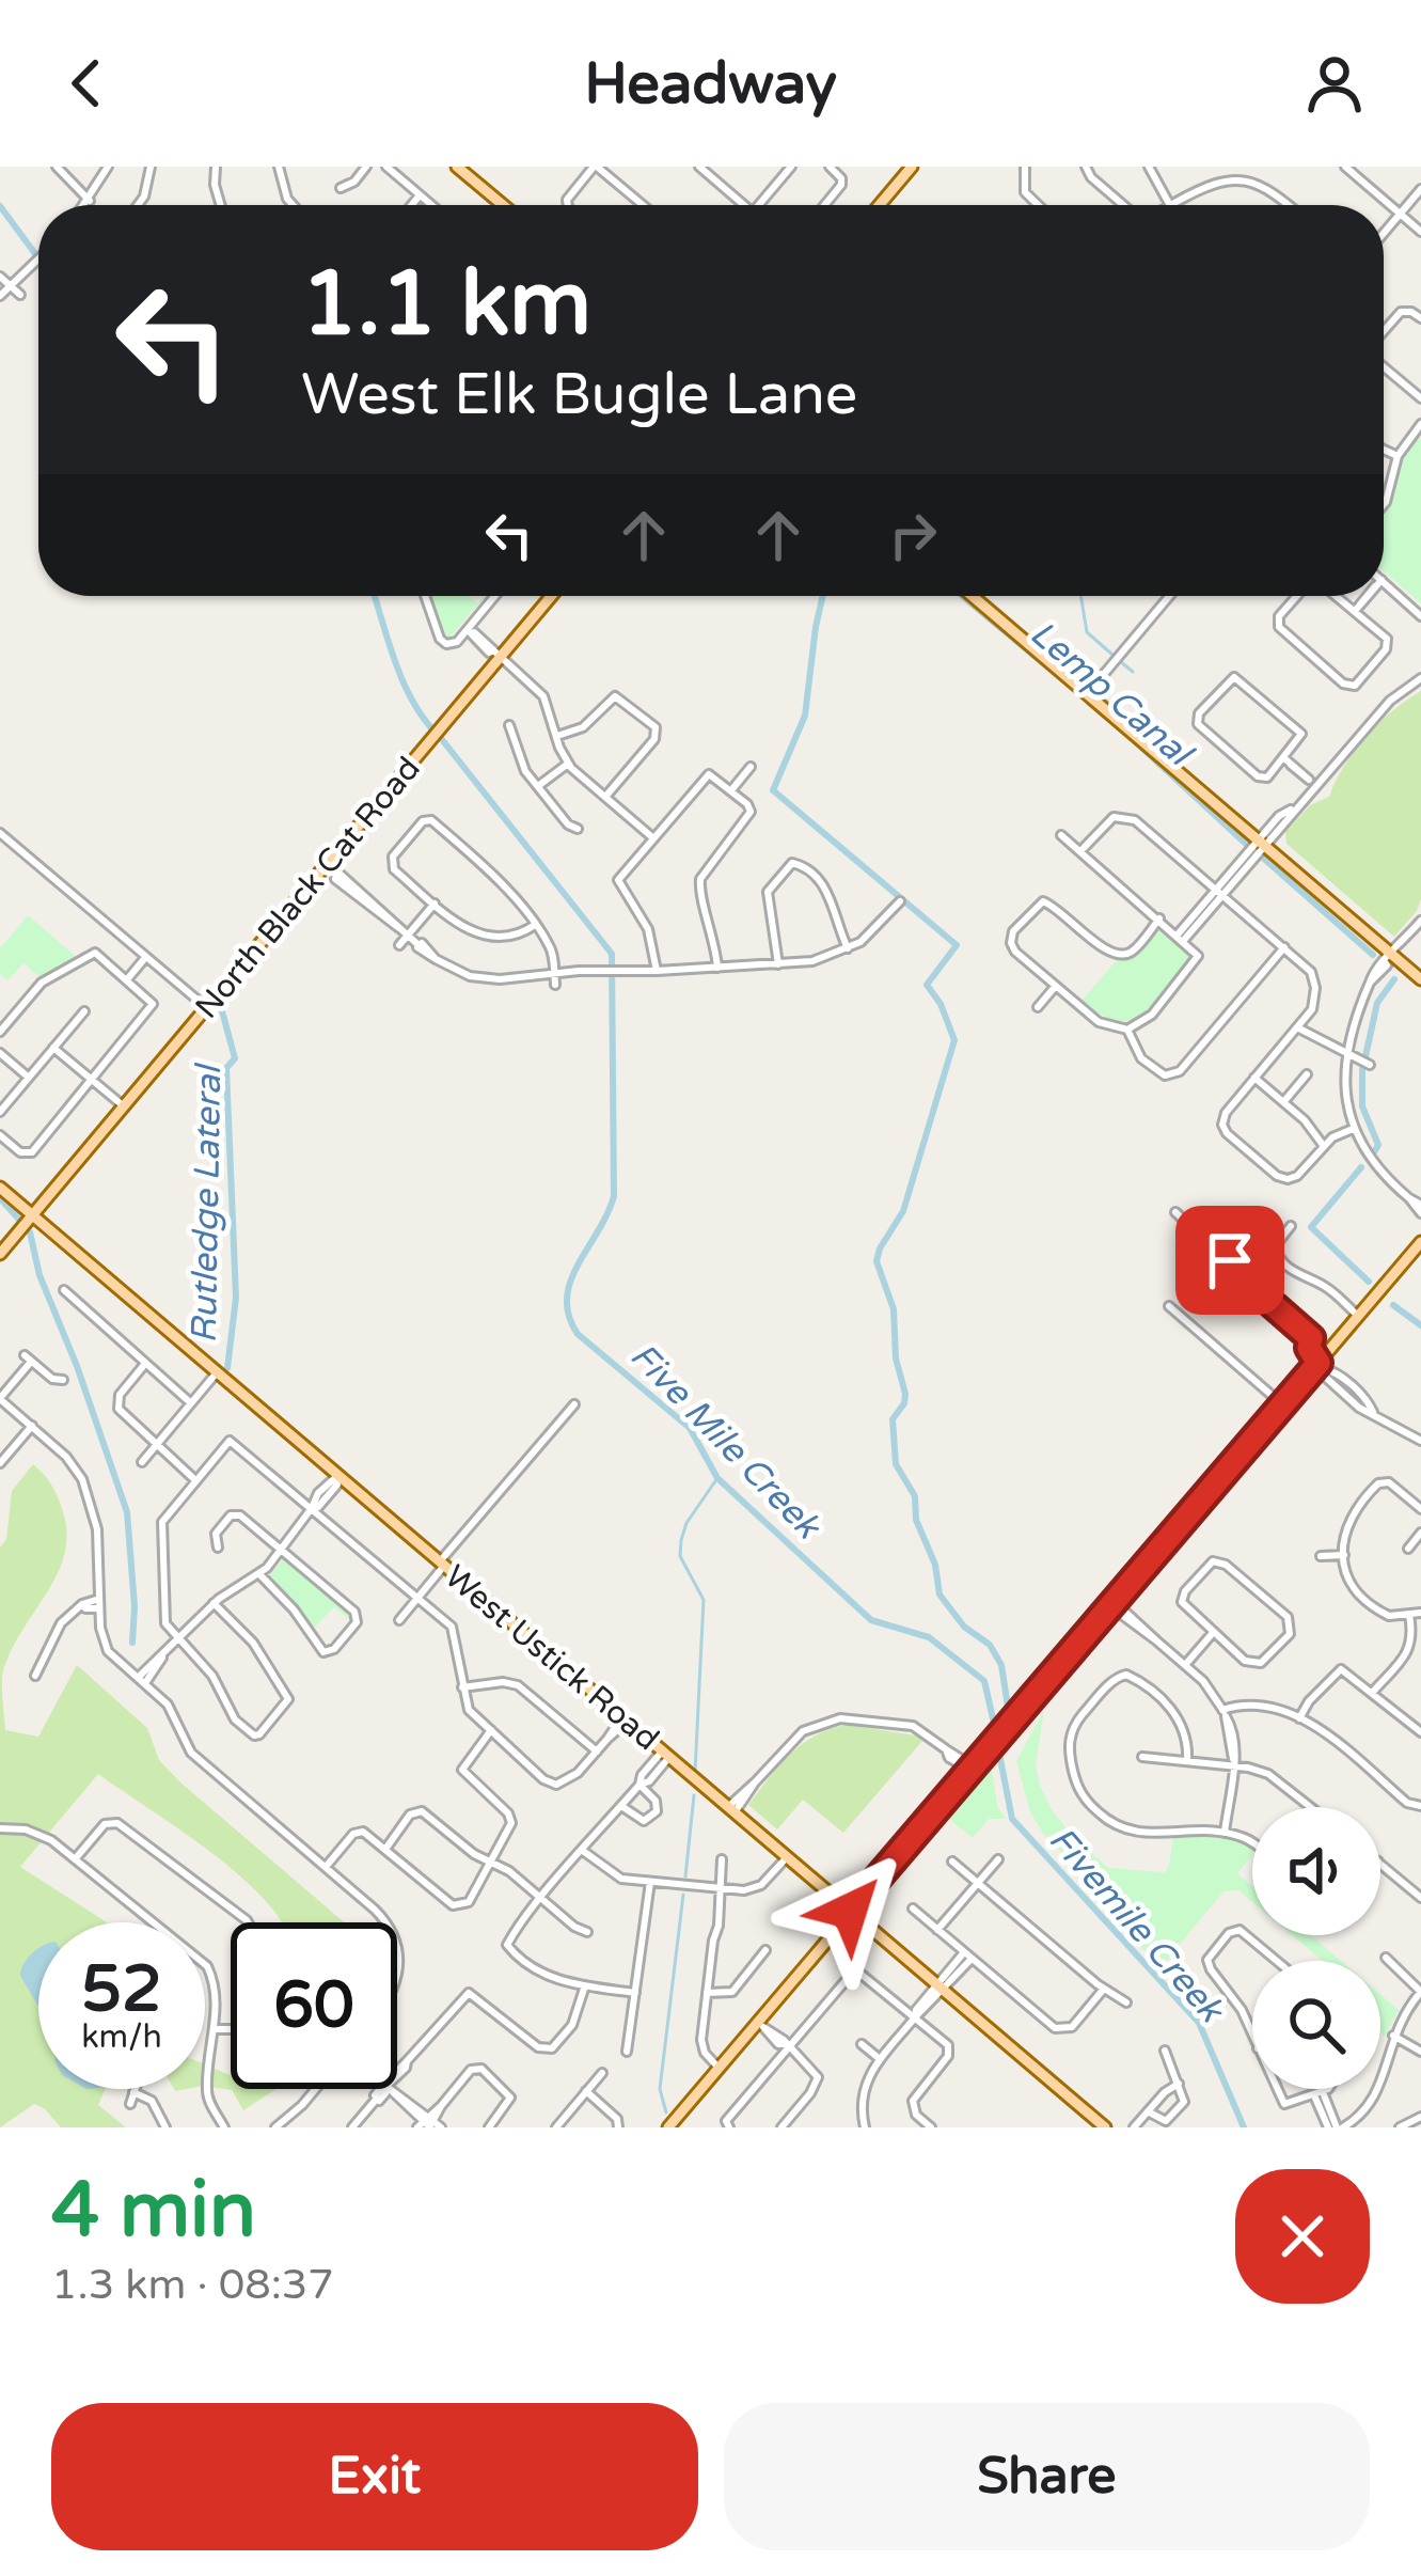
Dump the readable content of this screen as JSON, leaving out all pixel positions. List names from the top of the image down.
{
  "streets": {
    "main road": ["North Black Cat Road", "West Ustick Road"]
  },
  "crossings": [
    ["North Black Cat Road", "West Ustick Road"]
  ],
  "water": [
    "Lemp Canal",
    "Rutledge Lateral",
    "Five Mile Creek",
    "Fivemile Creek"
  ],
  "page": {
    "header": "Headway",
    "turn": ["1.1 km", "West Elk Bugle Lane"],
    "speed": "52 km/h",
    "limit": "60",
    "heading": ["4 min", "1.3 km · 08:37"],
    "buttons": ["Exit", "Share"]
  }
}
